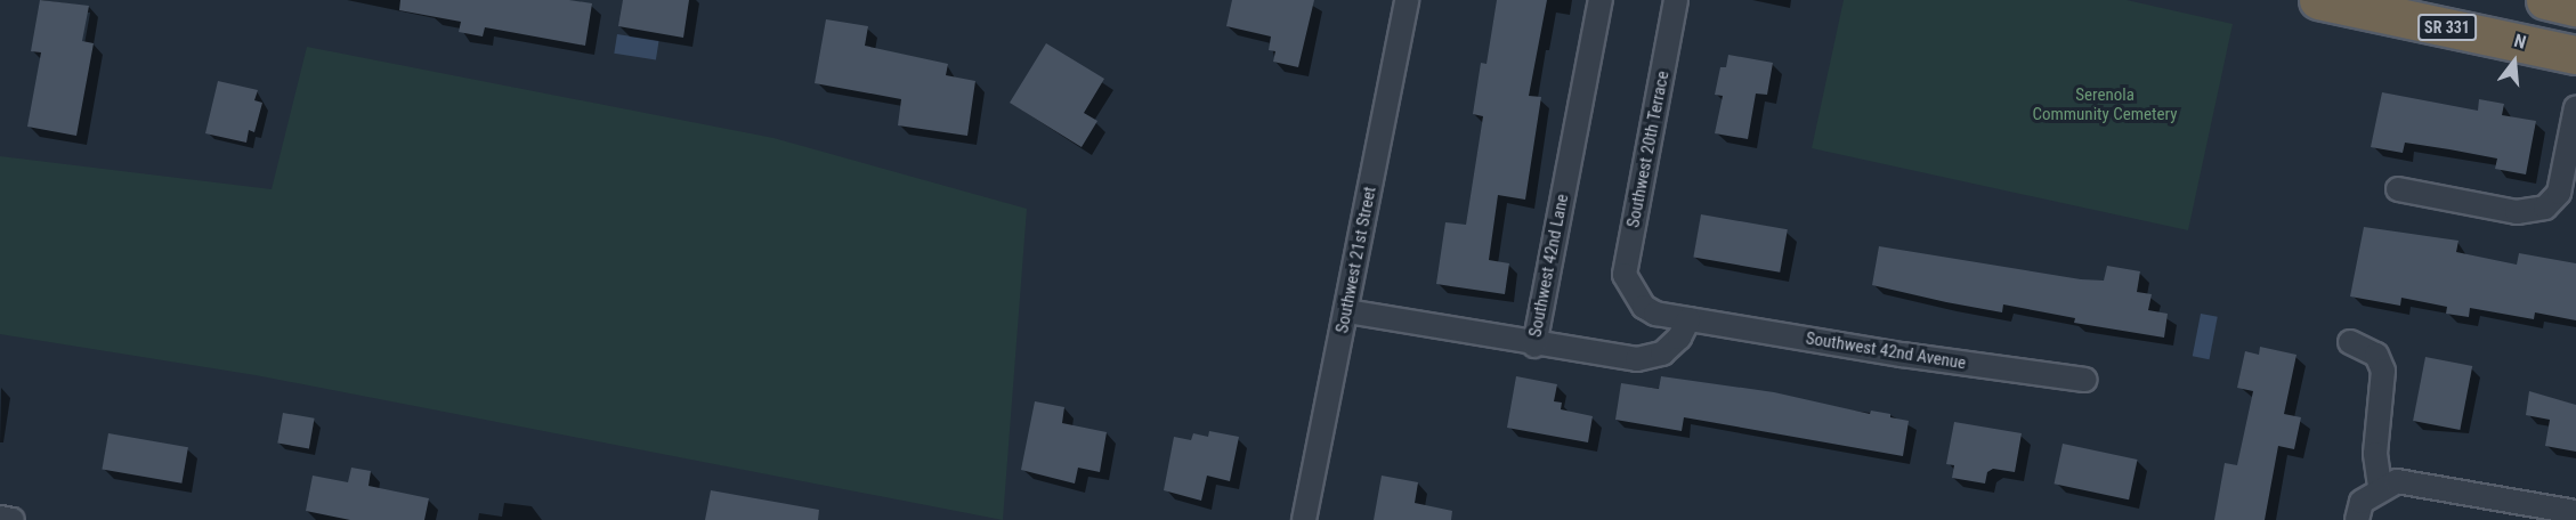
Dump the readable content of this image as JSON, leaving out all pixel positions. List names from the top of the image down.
{
  "streets": {
    "highway": ["SR 331"],
    "street": [
      "Southwest 20th Terrace",
      "Southwest 21st Street",
      "Southwest 42nd Lane",
      "Southwest 42nd Avenue"
    ]
  },
  "crossings": [
    ["Southwest 20th Terrace", "Southwest 42nd Avenue"],
    ["Southwest 21st Street", "Southwest 42nd Lane"]
  ],
  "parks": ["Serenola Community Cemetery"],
  "north": "top"
}
